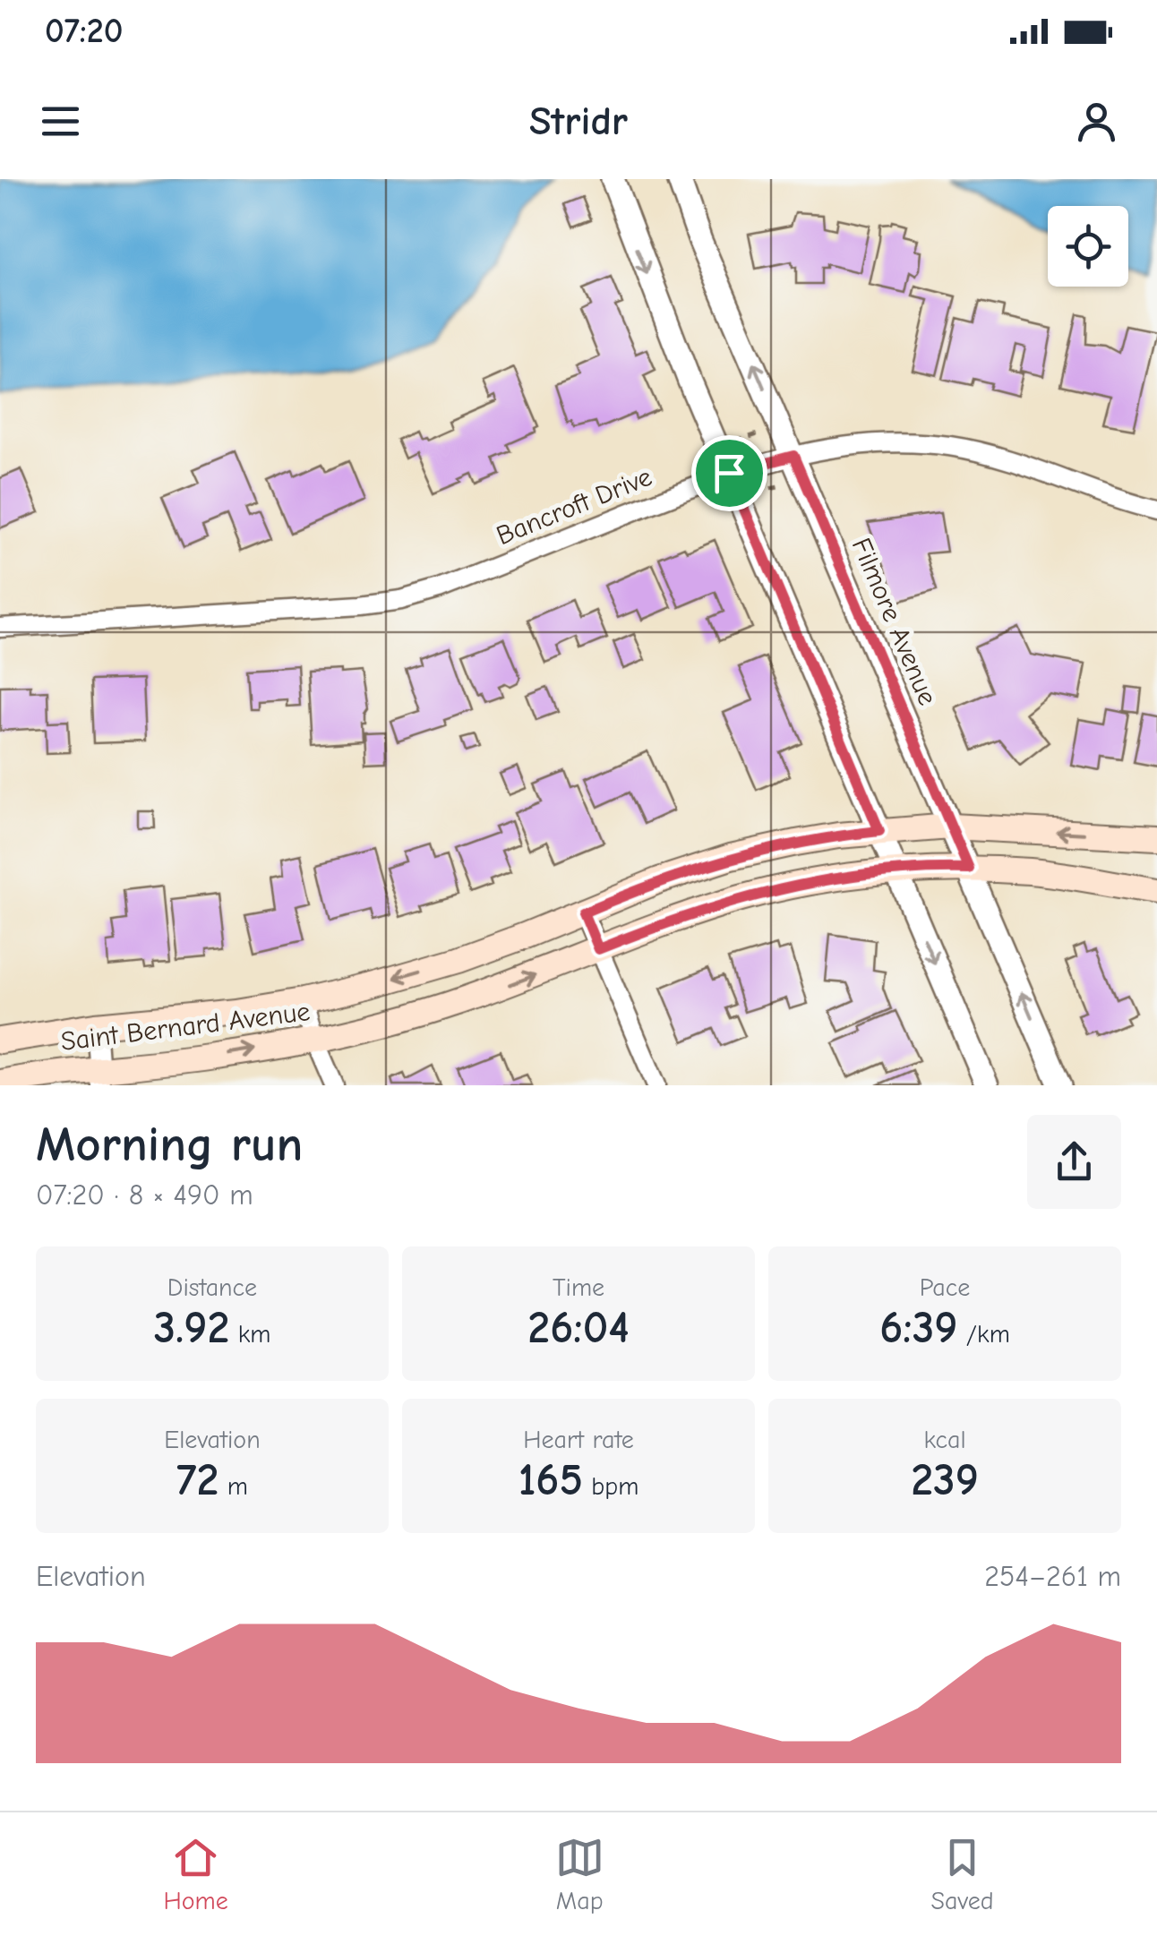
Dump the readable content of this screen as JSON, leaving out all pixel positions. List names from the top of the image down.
{
  "streets": {
    "main road": ["Saint Bernard Avenue"],
    "street": ["Bancroft Drive", "Filmore Avenue"]
  },
  "crossings": [
    ["Bancroft Drive", "Filmore Avenue"],
    ["Filmore Avenue", "Saint Bernard Avenue"]
  ],
  "page": {
    "status": "07:20",
    "header": "Stridr",
    "heading": ["Morning run", "07:20 · 8 × 490 m"],
    "stats": [
      ["Distance", "3.92 km"],
      ["Time", "26:04"],
      ["Pace", "6:39 /km"],
      ["Elevation", "72 m"],
      ["Heart rate", "165 bpm"],
      ["kcal", "239"]
    ],
    "chart": ["Elevation", "254–261 m"],
    "tabs": ["Home", "Map", "Saved"]
  }
}
